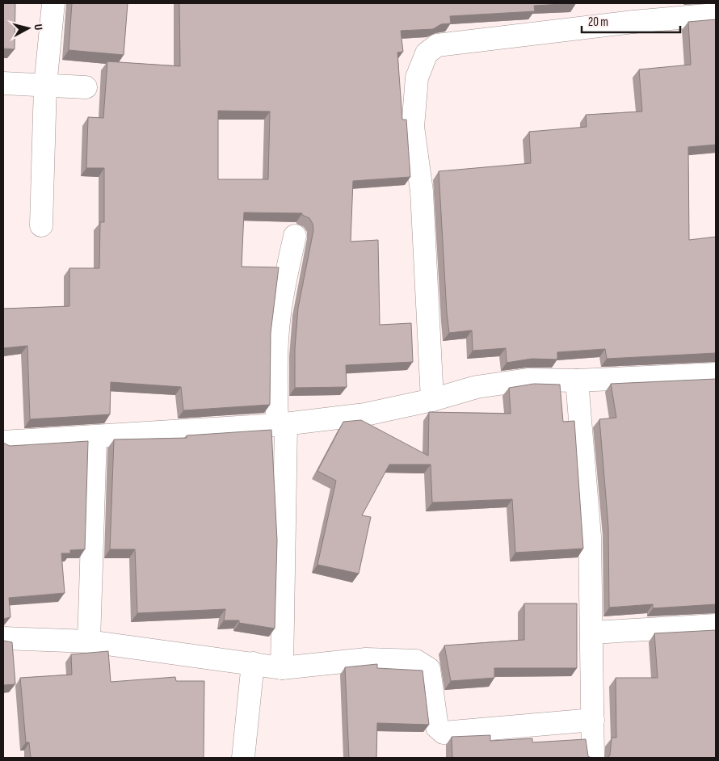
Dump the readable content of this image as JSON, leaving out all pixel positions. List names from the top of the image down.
{
  "scale_bar": "20 m",
  "north": "right"
}
